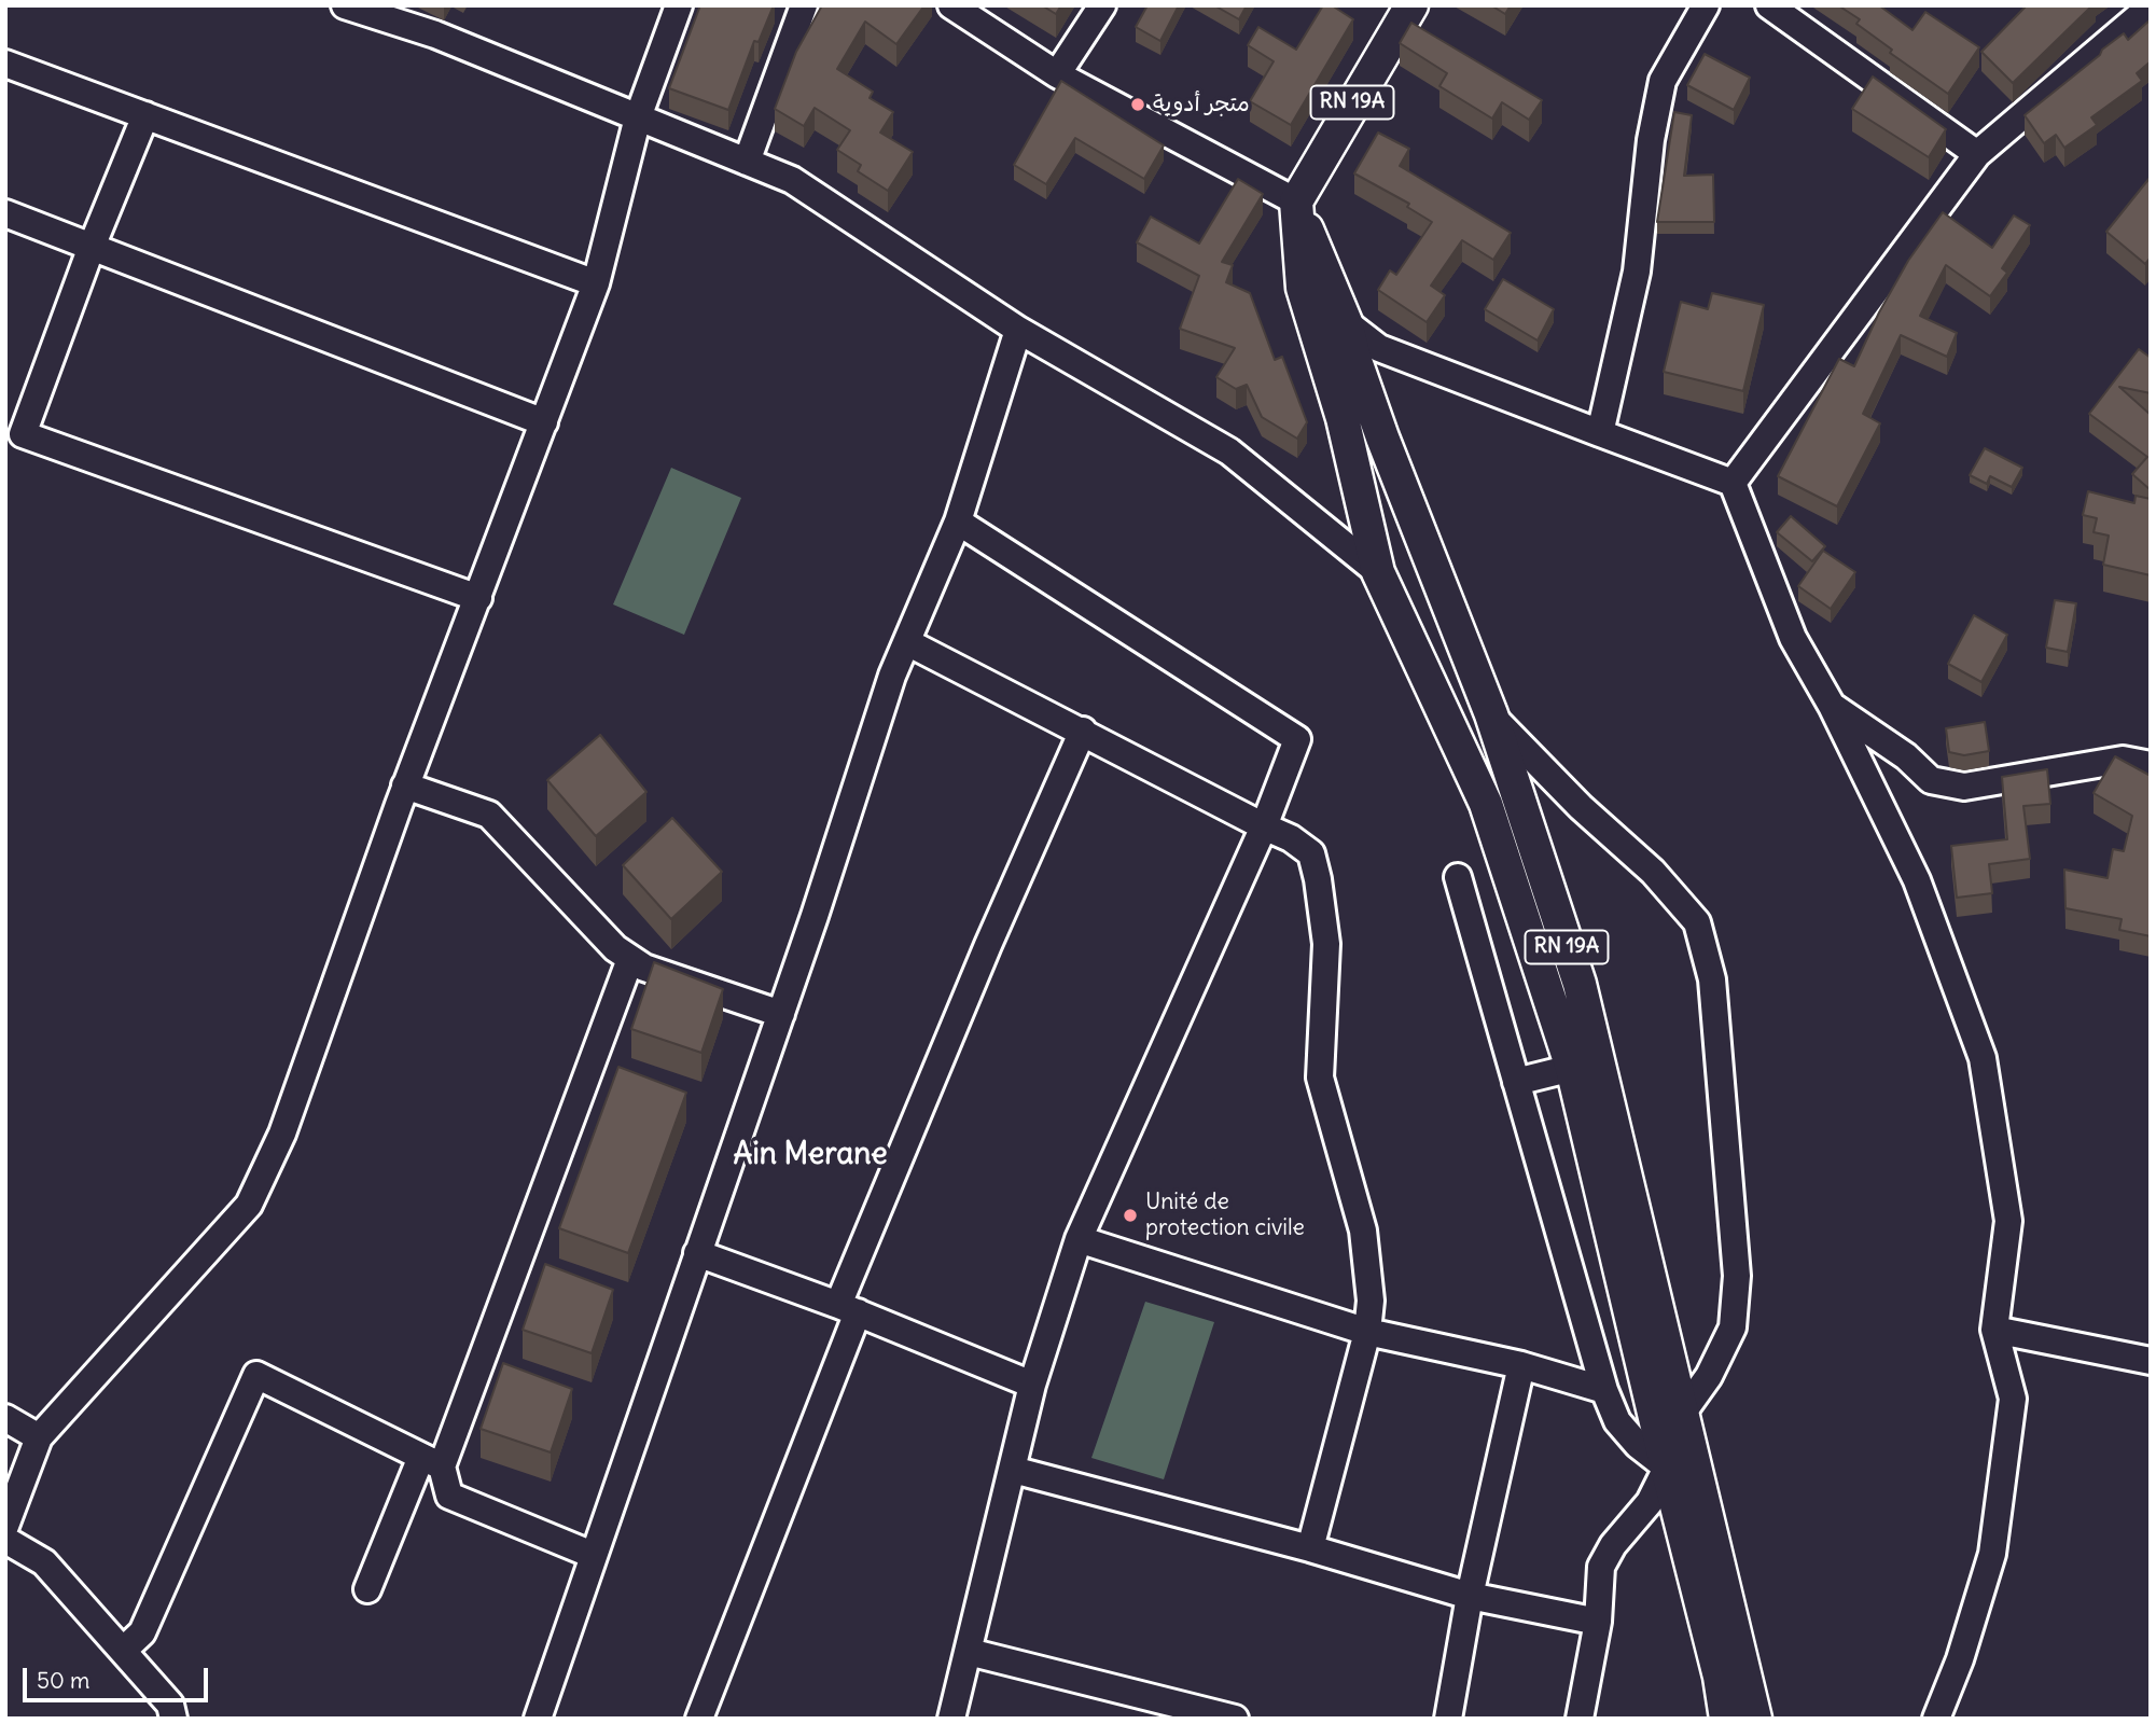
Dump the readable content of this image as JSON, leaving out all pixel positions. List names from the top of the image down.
{
  "streets": {
    "main road": ["RN 19A"]
  },
  "districts": ["Ain Merane"],
  "places": ["متجر أدوية", "Unité de protection civile"],
  "scale_bar": "50 m"
}
